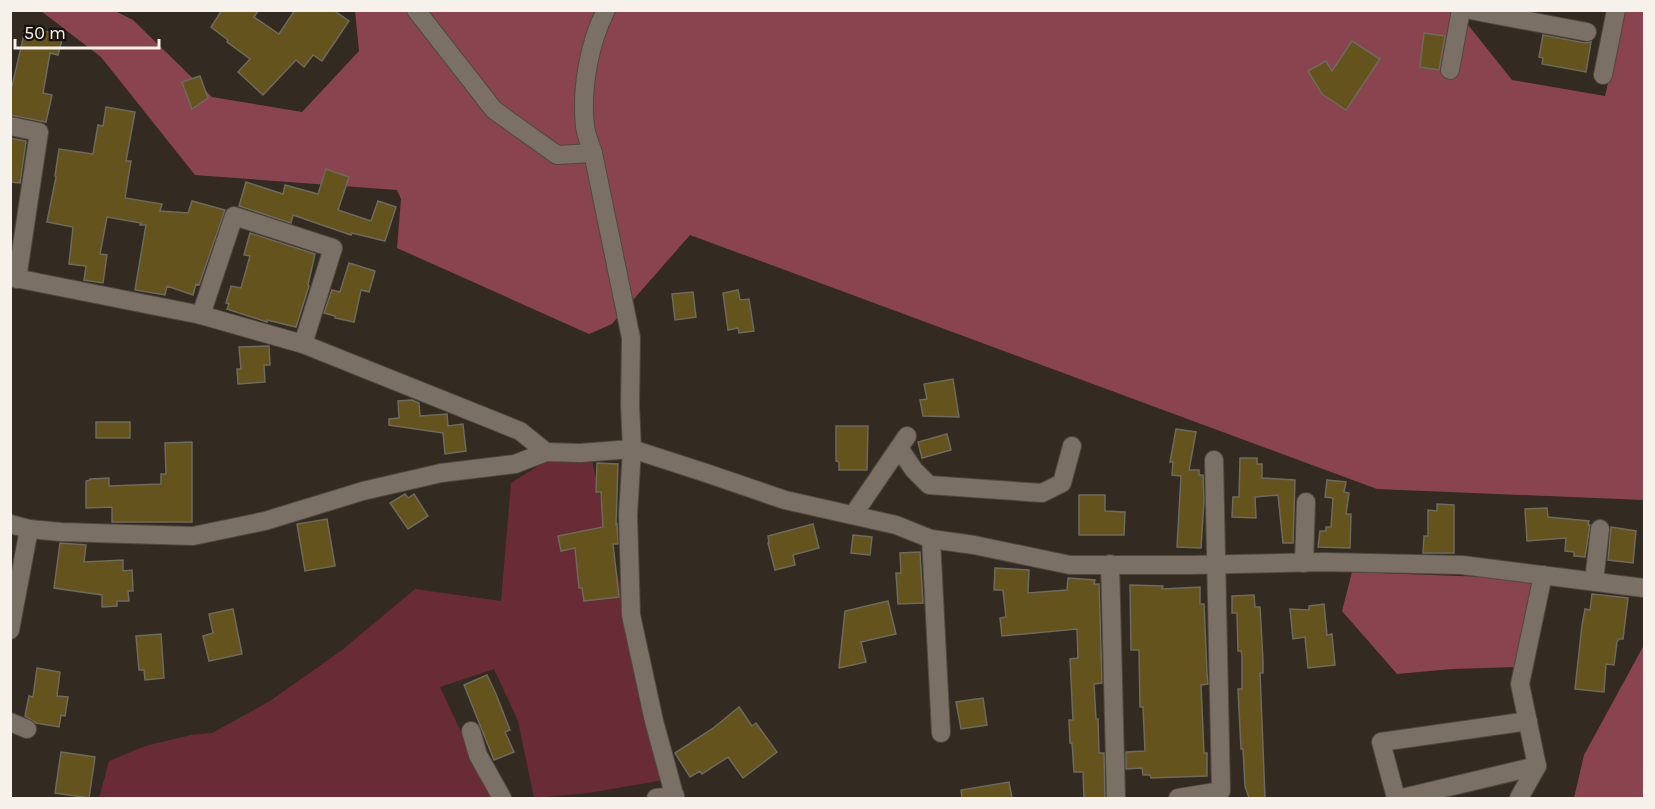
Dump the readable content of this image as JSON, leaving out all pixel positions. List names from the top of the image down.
{
  "scale_bar": "50 m"
}
